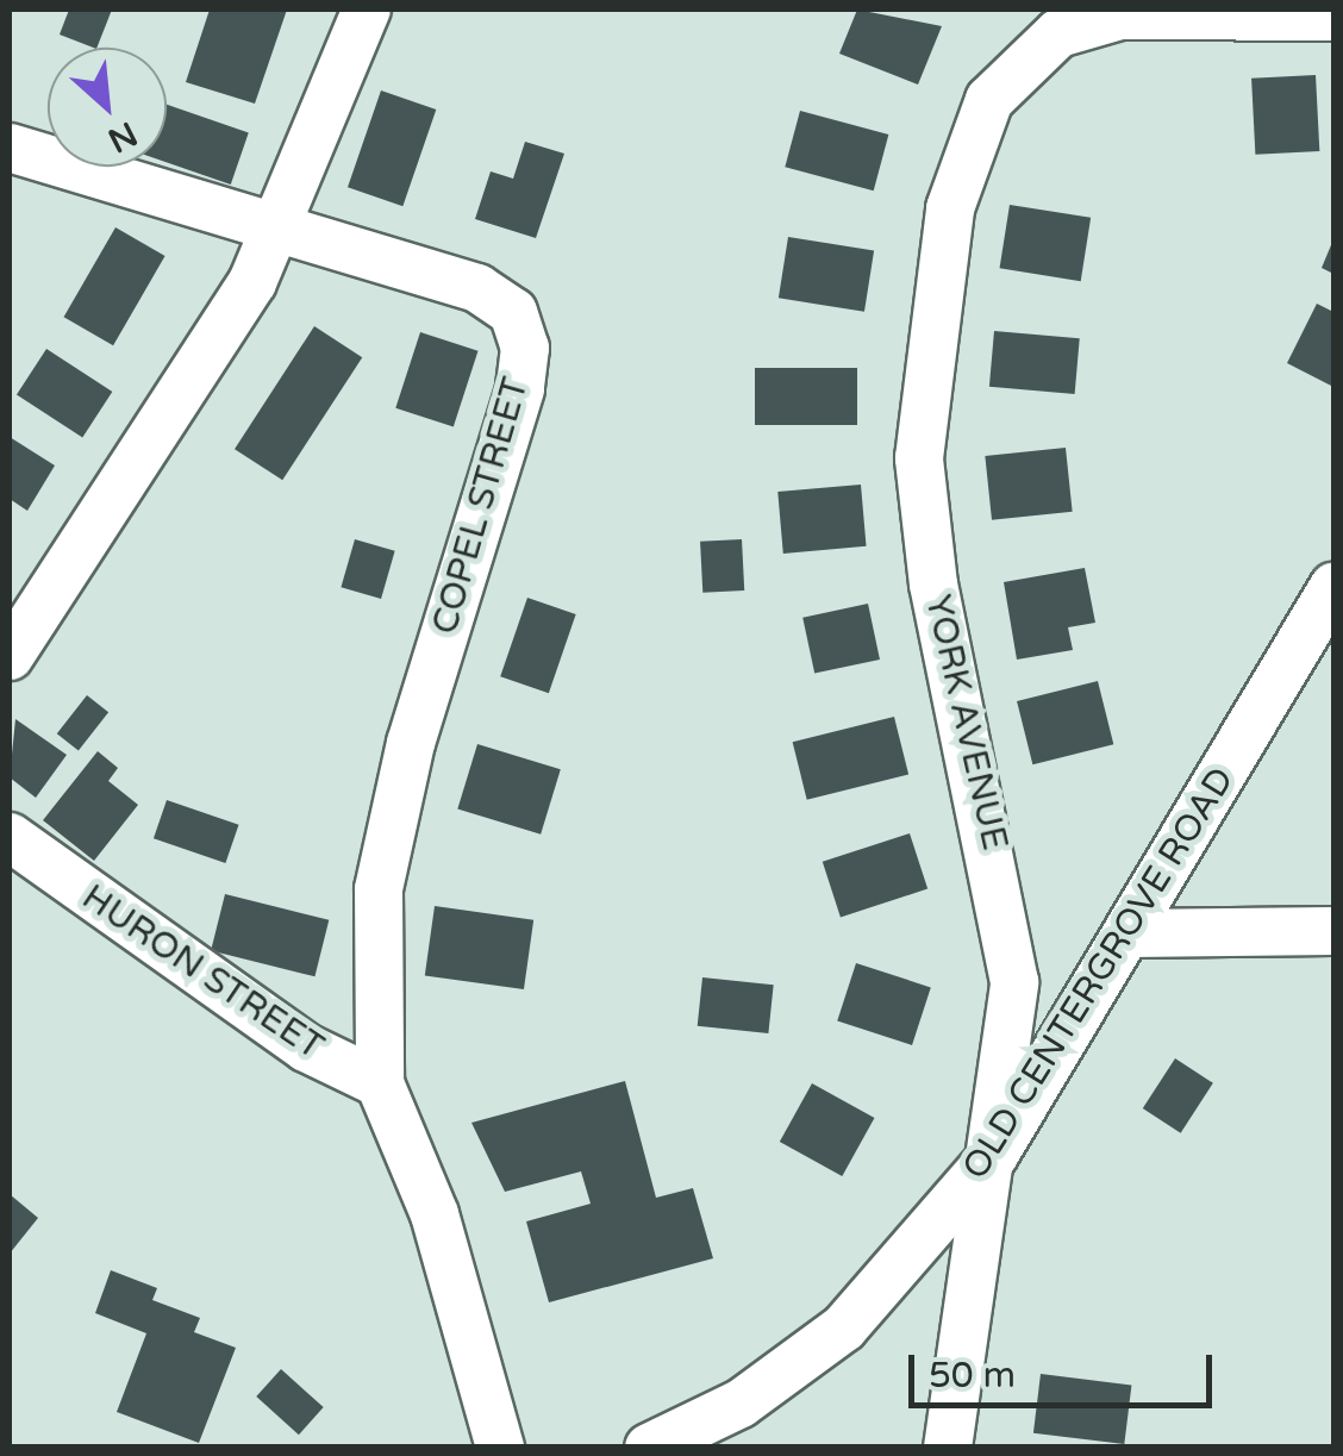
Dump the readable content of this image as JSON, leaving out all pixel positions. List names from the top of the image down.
{
  "streets": {
    "street": [
      "COPEL STREET",
      "YORK AVENUE",
      "HURON STREET",
      "OLD CENTERGROVE ROAD"
    ]
  },
  "crossings": [
    ["COPEL STREET", "HURON STREET"],
    ["YORK AVENUE", "OLD CENTERGROVE ROAD"]
  ],
  "scale_bar": "50 m",
  "north": "bottom right"
}
